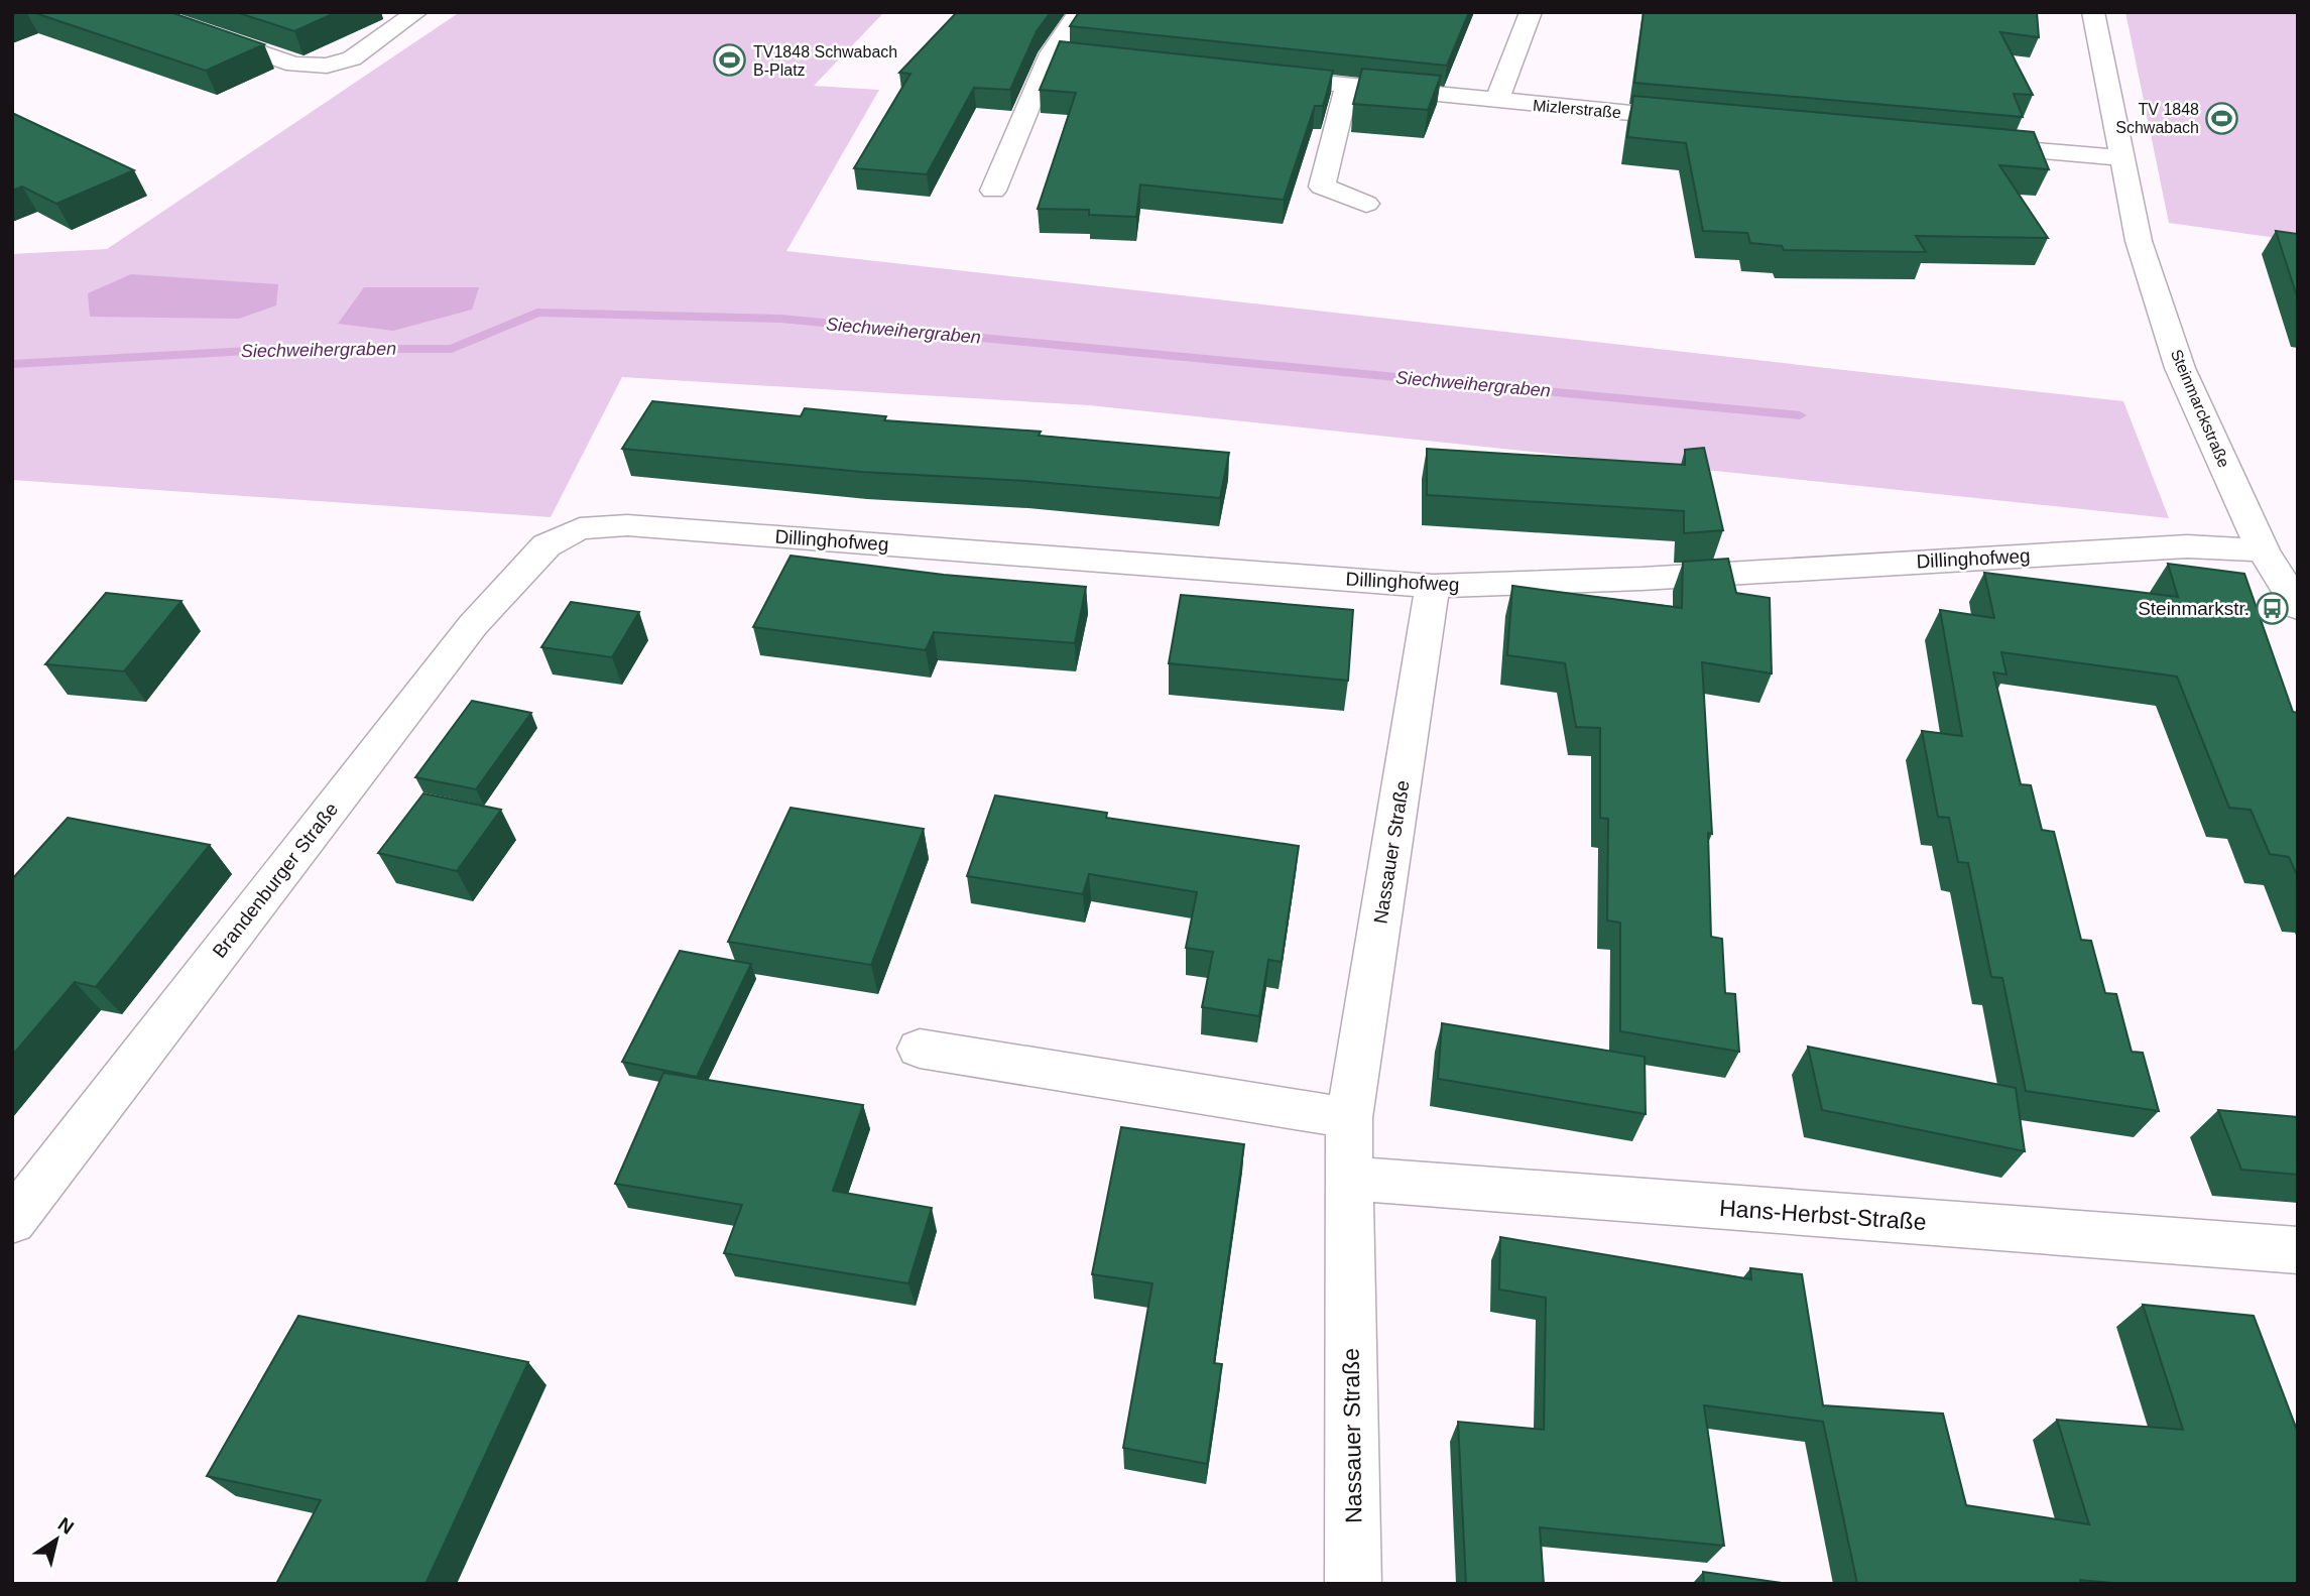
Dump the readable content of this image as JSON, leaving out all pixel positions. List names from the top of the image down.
{
  "streets": {
    "street": [
      "Mizlerstraße",
      "Steinmarckstraße",
      "Dillinghofweg",
      "Nassauer Straße",
      "Brandenburger Straße",
      "Hans-Herbst-Straße"
    ]
  },
  "crossings": [
    ["Steinmarckstraße", "Dillinghofweg"],
    ["Dillinghofweg", "Nassauer Straße"],
    ["Dillinghofweg", "Brandenburger Straße"],
    ["Nassauer Straße", "Hans-Herbst-Straße"]
  ],
  "water": ["Siechweihergraben"],
  "places": {
    "sports": ["TV1848 Schwabach B-Platz", "TV 1848 Schwabach"],
    "bus stop": ["Steinmarkstr."]
  },
  "north": "top right"
}
